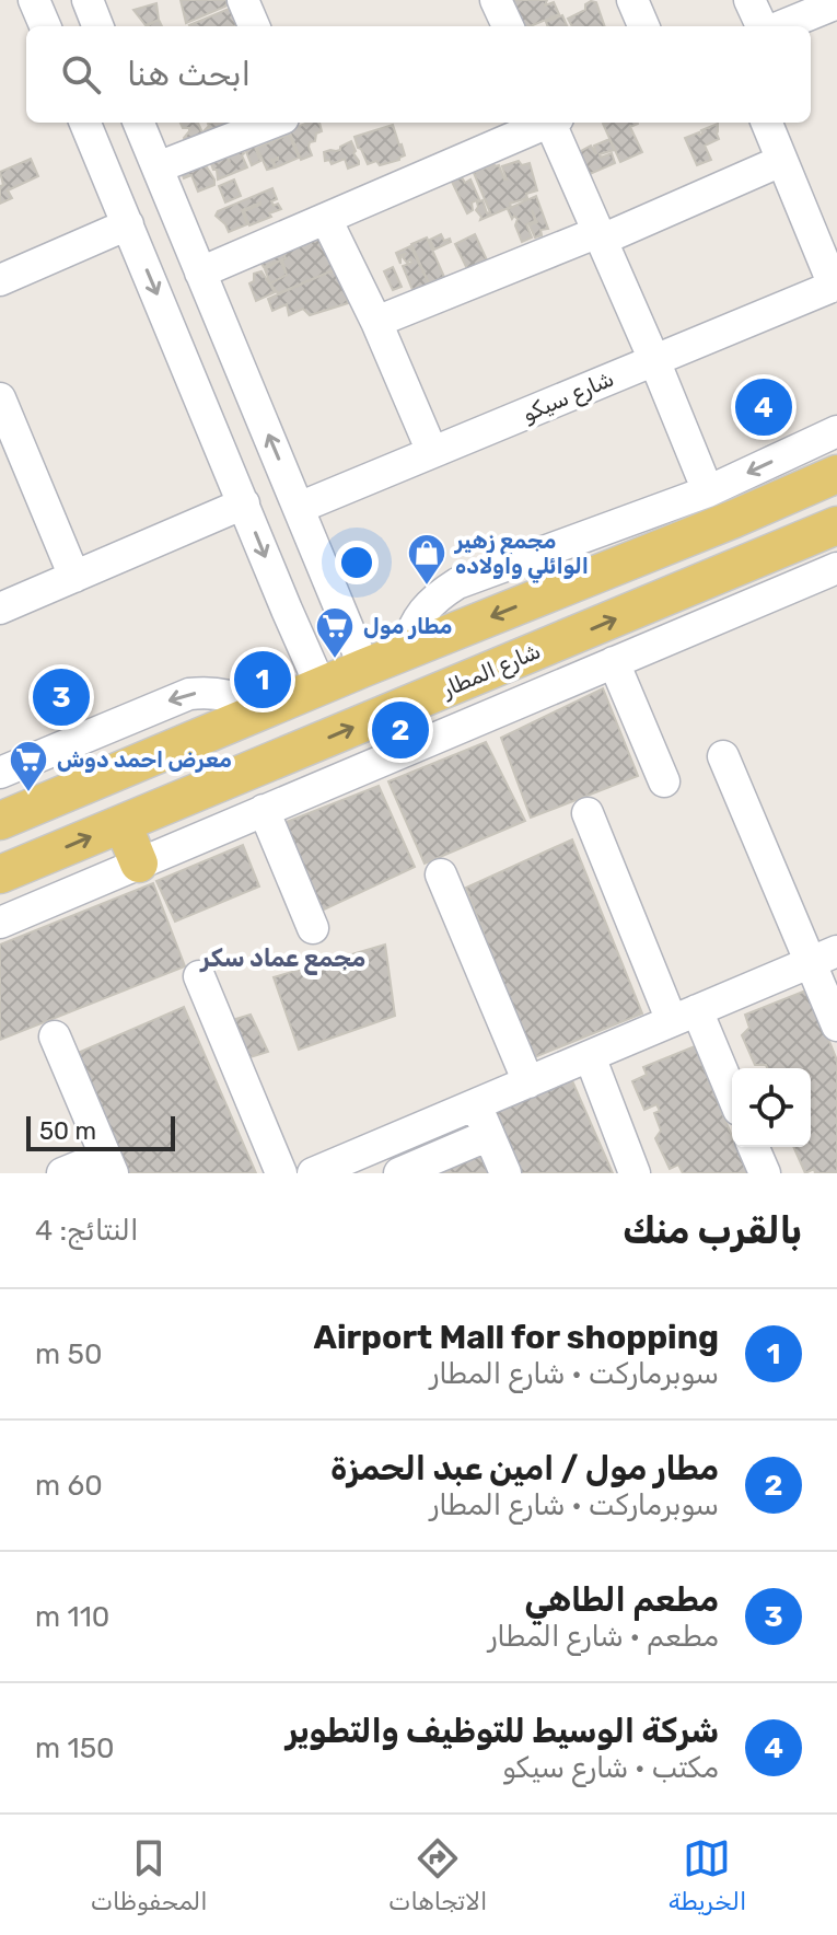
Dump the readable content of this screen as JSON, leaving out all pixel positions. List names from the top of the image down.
{
  "streets": {
    "main road": ["شارع المطار"],
    "street": ["شارع سيكو"]
  },
  "districts": ["مجمع عماد سكر"],
  "places": {
    "shop": ["مجمع زهير الوائلي واولاده"],
    "supermarket": ["مطار مول", "معرض احمد دوش"]
  },
  "scale_bar": "50 m",
  "page": {
    "search": "ابحث هنا",
    "pins": [
      "4",
      "1",
      "3",
      "2"
    ],
    "scale": "50 m",
    "heading": ["بالقرب منك", "النتائج: 4"],
    "list": [
      {
        "mark": "1",
        "name": "Airport Mall for shopping",
        "note": "سوبرماركت · شارع المطار",
        "value": "50 m"
      },
      {
        "mark": "2",
        "name": "مطار مول / امين عبد الحمزة",
        "note": "سوبرماركت · شارع المطار",
        "value": "60 m"
      },
      {
        "mark": "3",
        "name": "مطعم الطاهي",
        "note": "مطعم · شارع المطار",
        "value": "110 m"
      },
      {
        "mark": "4",
        "name": "شركة الوسيط للتوظيف والتطوير",
        "note": "مكتب · شارع سيكو",
        "value": "150 m"
      }
    ],
    "nav": ["الخريطة", "الاتجاهات", "المحفوظات"]
  }
}
